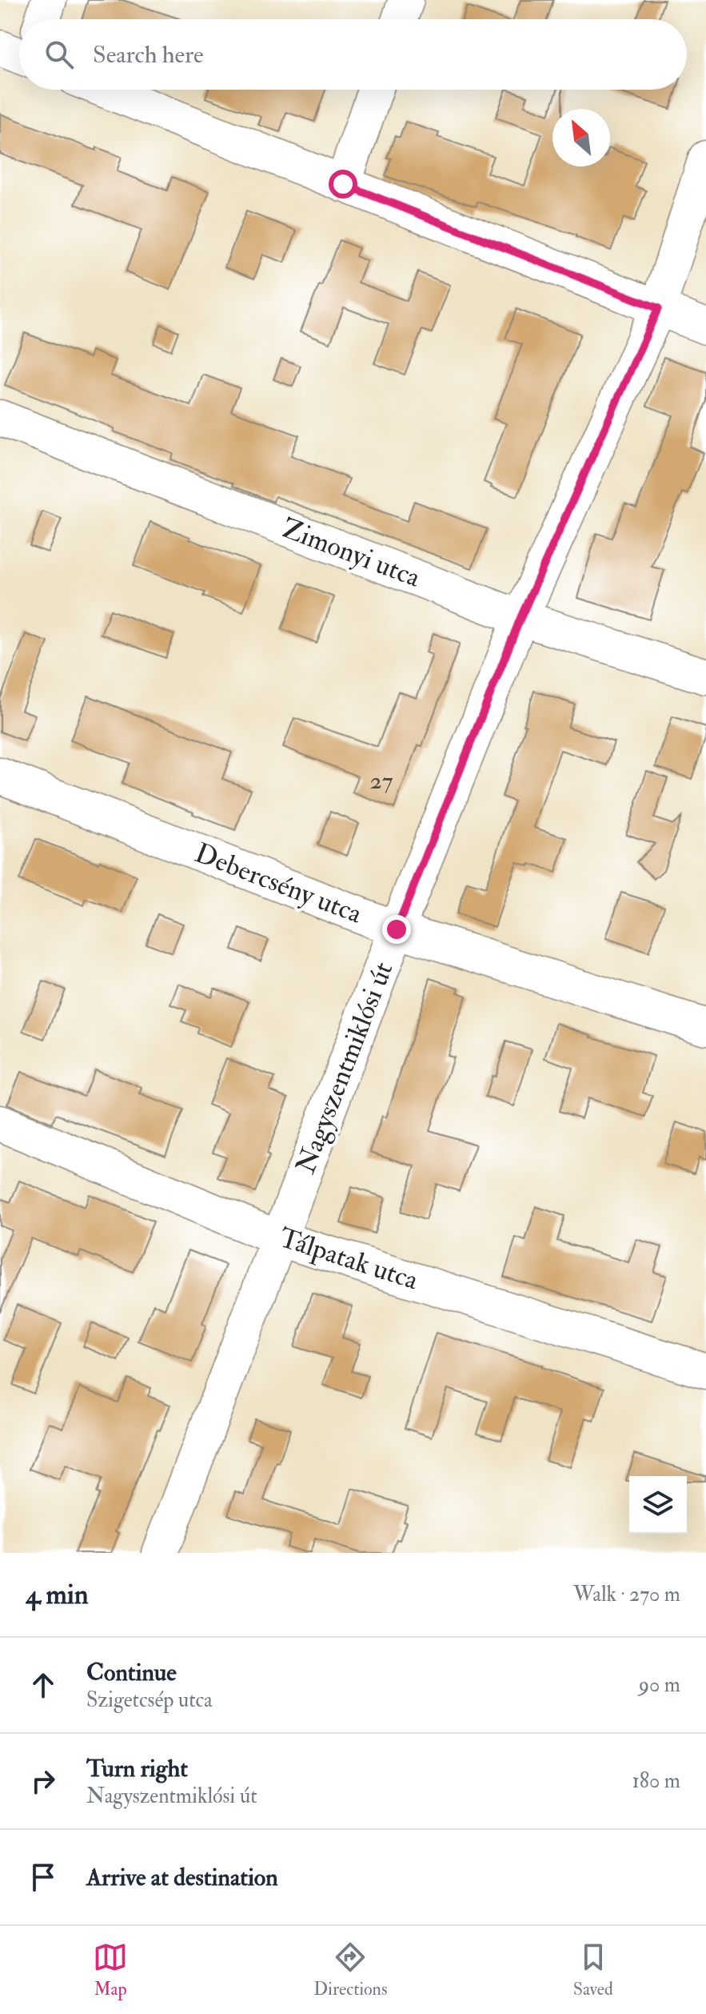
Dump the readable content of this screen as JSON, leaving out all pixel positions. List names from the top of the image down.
{
  "streets": {
    "street": [
      "Zimonyi utca",
      "Debercsény utca",
      "Nagyszentmiklósi út",
      "Tálpatak utca"
    ]
  },
  "crossings": [
    ["Zimonyi utca", "Nagyszentmiklósi út"],
    ["Debercsény utca", "Nagyszentmiklósi út"],
    ["Nagyszentmiklósi út", "Tálpatak utca"]
  ],
  "house_numbers": ["27"],
  "north": "top left",
  "page": {
    "search": "Search here",
    "heading": ["4 min", "Walk · 270 m"],
    "list": [
      ["Continue", "Szigetcsép utca", "90 m"],
      ["Turn right", "Nagyszentmiklósi út", "180 m"],
      "Arrive at destination"
    ],
    "nav": ["Map", "Directions", "Saved"]
  }
}
